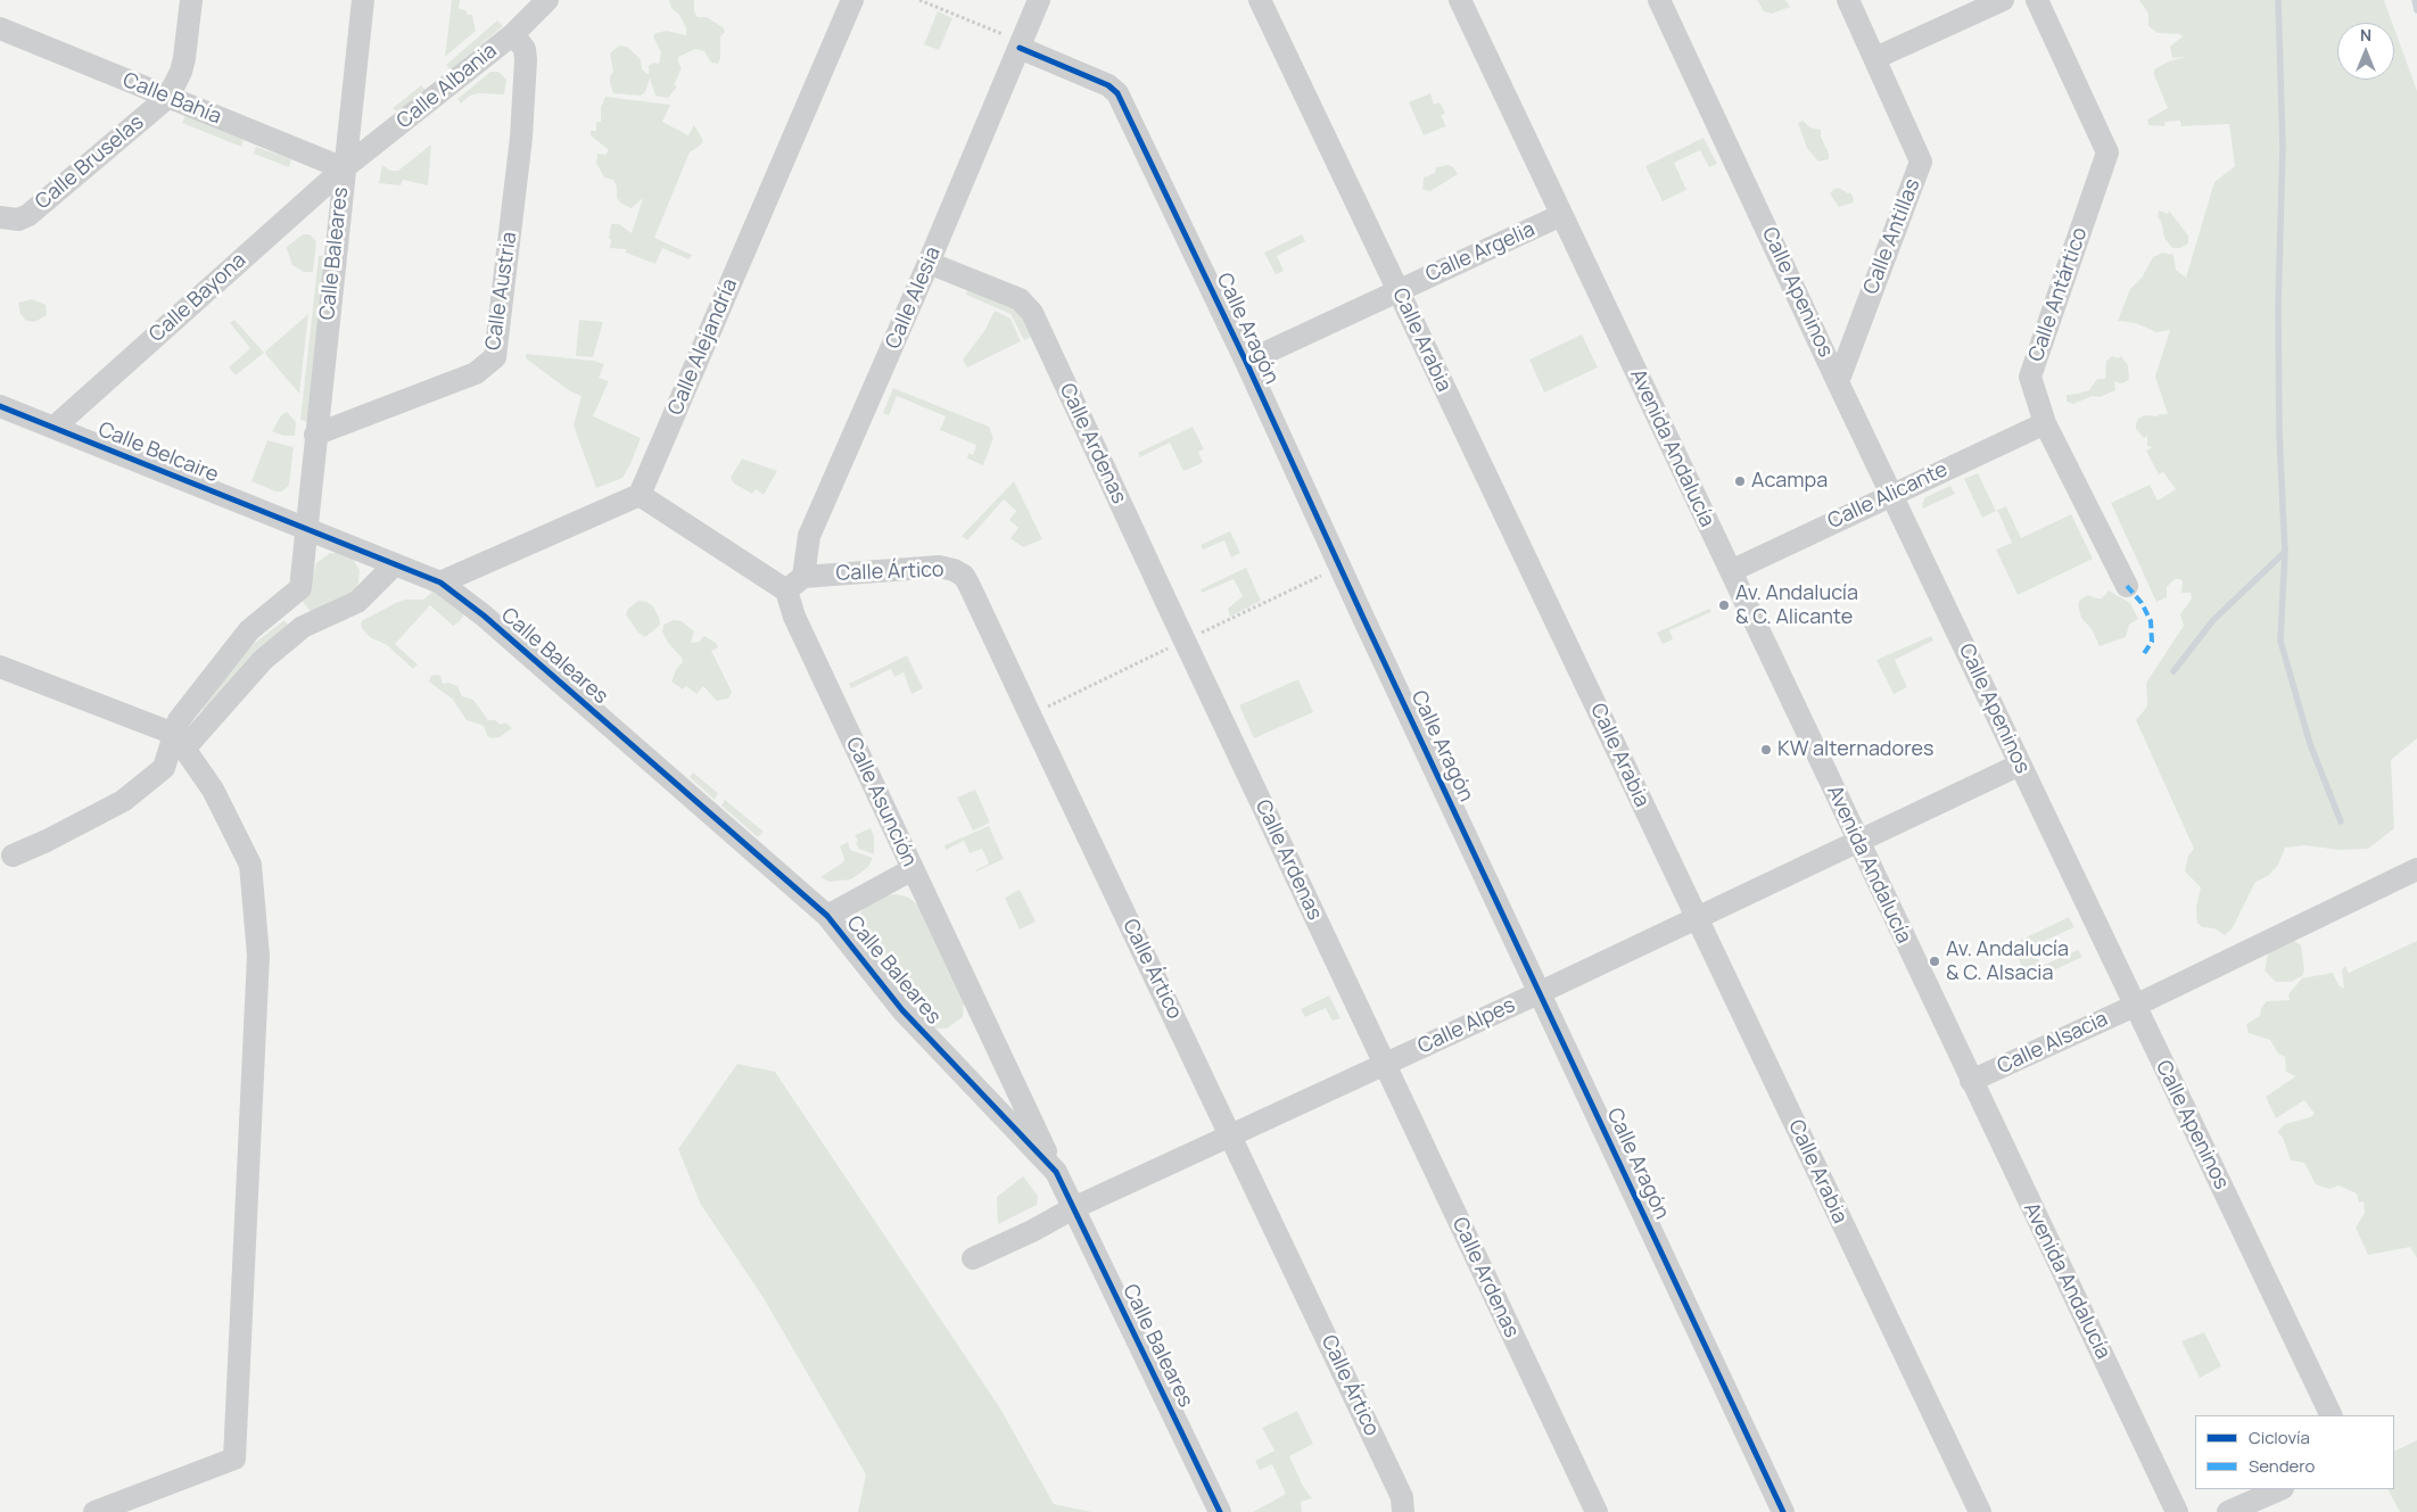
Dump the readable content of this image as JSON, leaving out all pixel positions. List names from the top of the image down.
{
  "streets": {
    "street": [
      "Calle Albania",
      "Calle Bahía",
      "Calle Bruselas",
      "Calle Antillas",
      "Calle Argelia",
      "Calle Baleares",
      "Calle Austria",
      "Calle Apeninos",
      "Calle Antártico",
      "Calle Bayona",
      "Calle Alesia",
      "Calle Aragón",
      "Calle Arabia",
      "Calle Alejandría",
      "Calle Ardenas",
      "Avenida Andalucía",
      "Calle Belcaire",
      "Calle Alicante",
      "Calle Ártico",
      "Calle Asunción",
      "Calle Alpes",
      "Calle Alsacia"
    ]
  },
  "crossings": [
    ["Calle Albania", "Calle Bahía"],
    ["Calle Albania", "Calle Baleares"],
    ["Calle Albania", "Calle Austria"],
    ["Calle Albania", "Calle Bayona"],
    ["Calle Bahía", "Calle Bruselas"],
    ["Calle Bahía", "Calle Baleares"],
    ["Calle Bahía", "Calle Bayona"],
    ["Calle Antillas", "Calle Apeninos"],
    ["Calle Argelia", "Calle Aragón"],
    ["Calle Argelia", "Calle Arabia"],
    ["Calle Argelia", "Avenida Andalucía"],
    ["Calle Baleares", "Calle Austria"],
    ["Calle Baleares", "Calle Bayona"],
    ["Calle Baleares", "Calle Belcaire"],
    ["Calle Baleares", "Calle Asunción"],
    ["Calle Baleares", "Calle Alpes"],
    ["Calle Apeninos", "Calle Alicante"],
    ["Calle Apeninos", "Calle Alpes"],
    ["Calle Apeninos", "Calle Alsacia"],
    ["Calle Antártico", "Calle Alicante"],
    ["Calle Bayona", "Calle Belcaire"],
    ["Calle Alesia", "Calle Aragón"],
    ["Calle Alesia", "Calle Ardenas"],
    ["Calle Alesia", "Calle Ártico"],
    ["Calle Alesia", "Calle Asunción"],
    ["Calle Aragón", "Calle Alpes"],
    ["Calle Arabia", "Calle Alpes"],
    ["Calle Ardenas", "Calle Alpes"],
    ["Avenida Andalucía", "Calle Alicante"],
    ["Avenida Andalucía", "Calle Alpes"],
    ["Avenida Andalucía", "Calle Alsacia"],
    ["Calle Ártico", "Calle Asunción"],
    ["Calle Ártico", "Calle Alpes"]
  ],
  "places": [
    "Acampa",
    "Av. Andalucía & C. Alicante",
    "KW alternadores",
    "Av. Andalucía & C. Alsacia"
  ],
  "legend": ["Ciclovía", "Sendero"],
  "north": "top"
}
